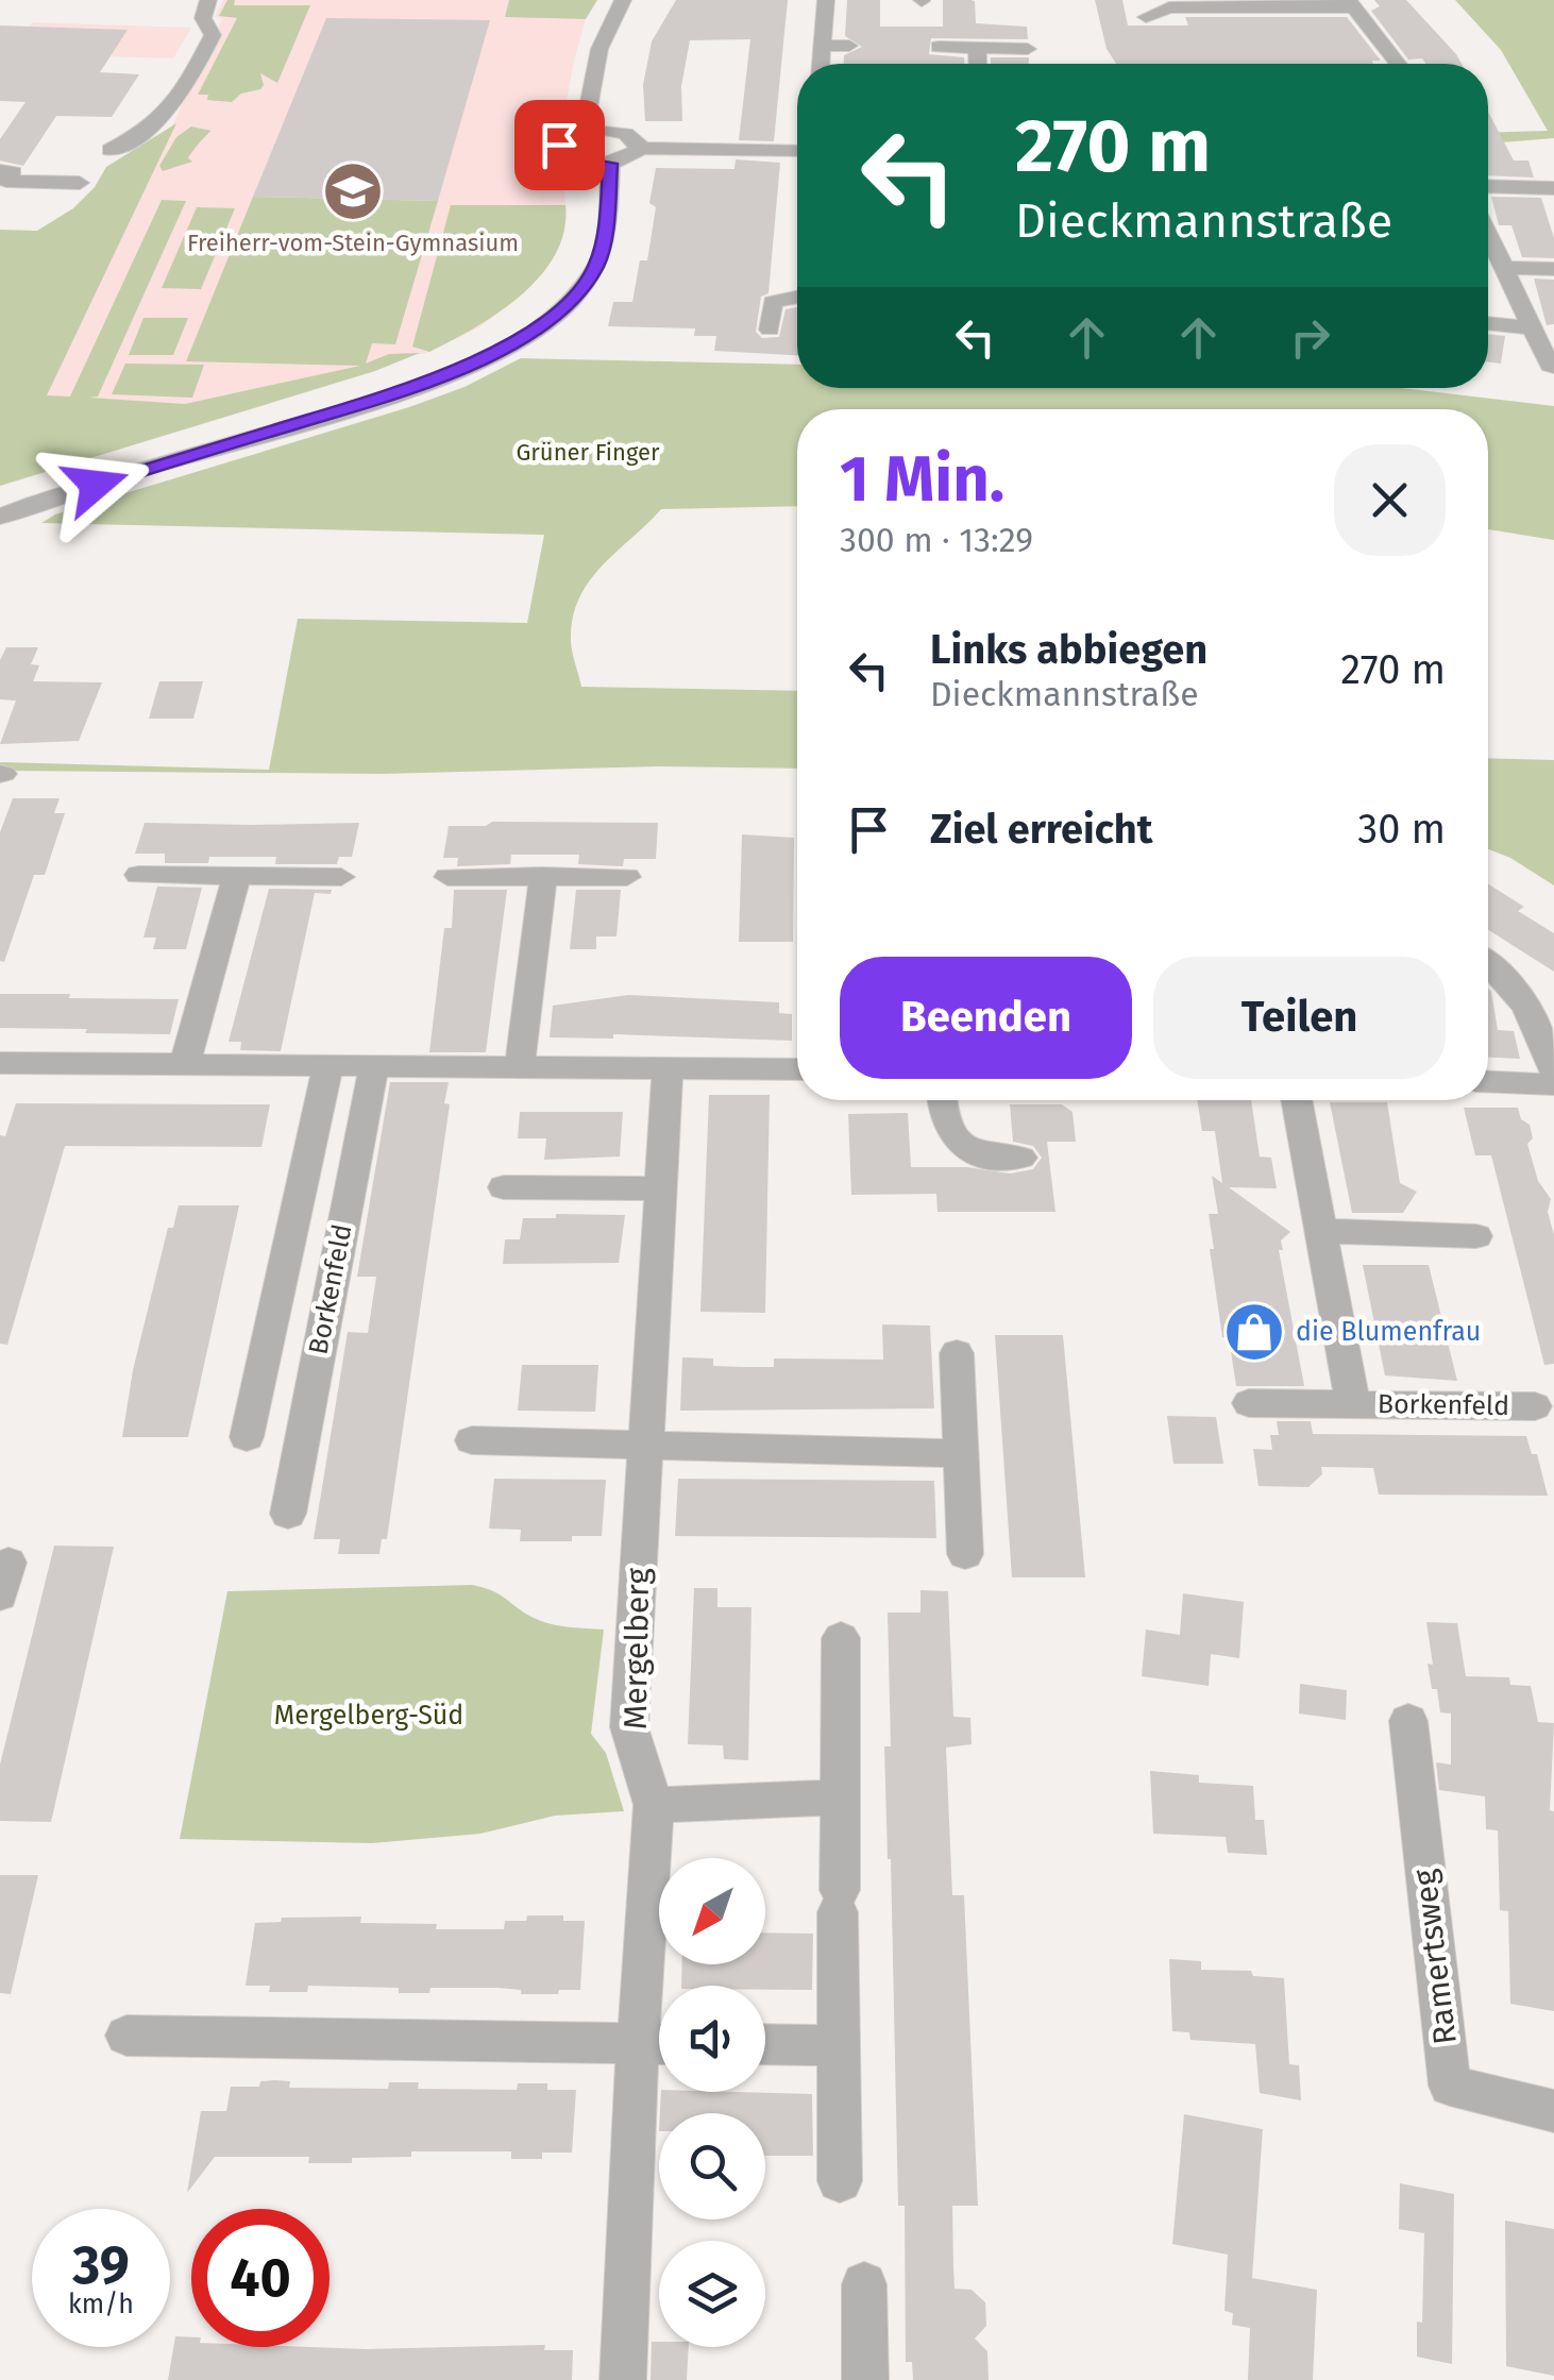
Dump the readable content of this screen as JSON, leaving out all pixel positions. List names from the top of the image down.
{
  "streets": {
    "street": ["Borkenfeld", "Mergelberg", "Ramertsweg"]
  },
  "parks": ["Grüner Finger", "Mergelberg-Süd"],
  "places": {
    "school or university": ["Freiherr-vom-Stein-Gymnasium"],
    "shop": ["die Blumenfrau"]
  },
  "north": "bottom left",
  "page": {
    "turn": ["270 m", "Dieckmannstraße"],
    "heading": ["1 Min.", "300 m · 13:29"],
    "list": [
      {
        "name": "Links abbiegen",
        "note": "Dieckmannstraße",
        "value": "270 m"
      },
      {
        "name": "Ziel erreicht",
        "value": "30 m"
      }
    ],
    "buttons": ["Beenden", "Teilen"],
    "speed": "39 km/h",
    "limit": "40"
  }
}
